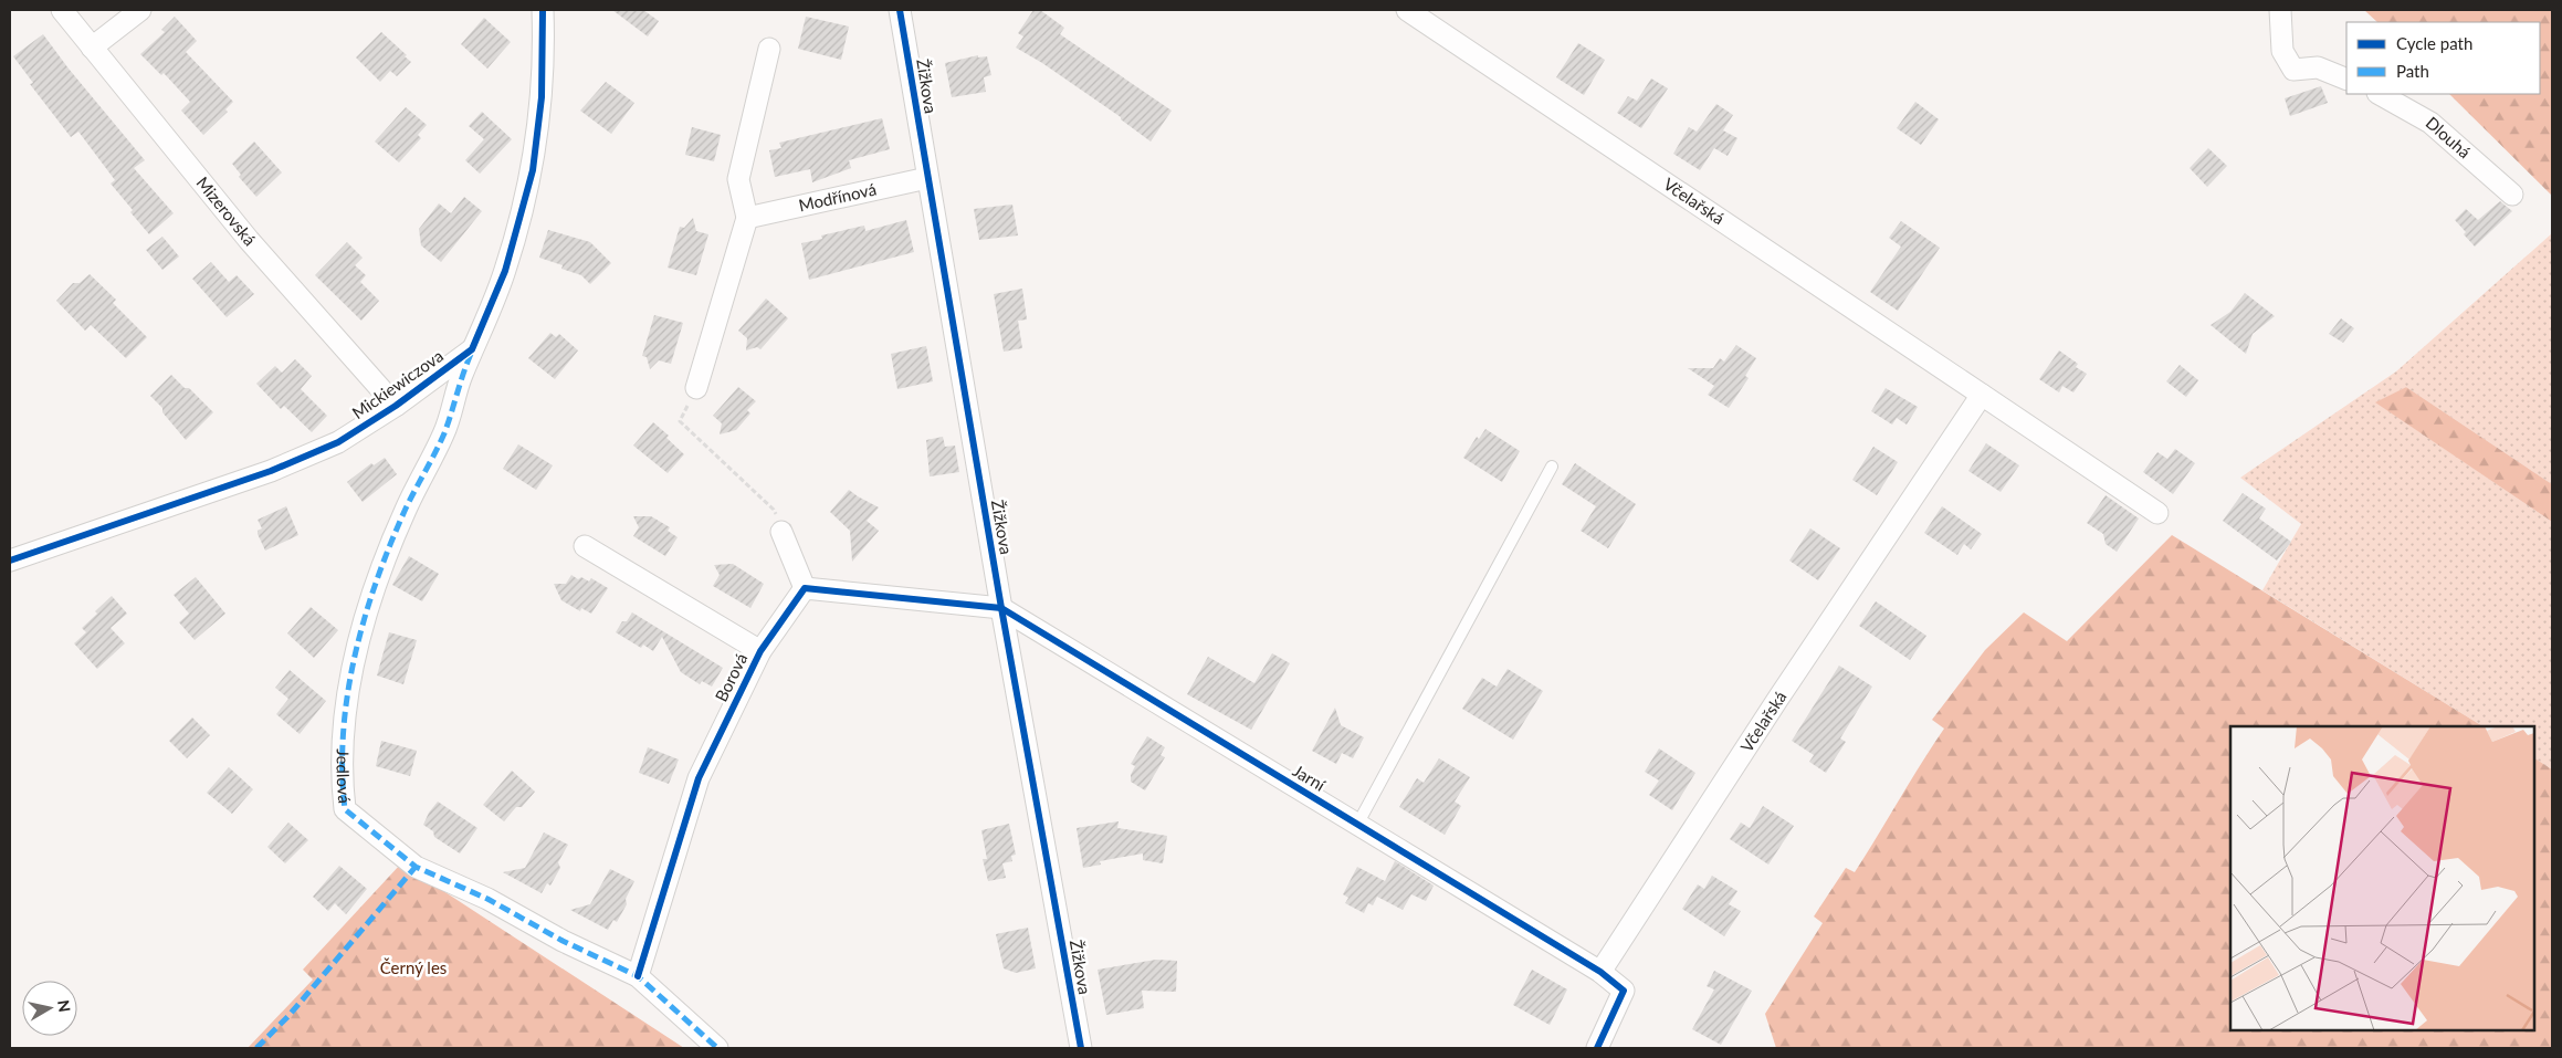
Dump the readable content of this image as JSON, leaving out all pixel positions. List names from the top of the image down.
{
  "streets": {
    "street": [
      "Žižkova",
      "Dlouhá",
      "Modřínová",
      "Včelařská",
      "Mizerovská",
      "Mickiewiczova",
      "Borová",
      "Jedlová",
      "Jarní"
    ]
  },
  "crossings": [
    ["Žižkova", "Modřínová"],
    ["Žižkova", "Jarní"],
    ["Včelařská", "Jarní"],
    ["Mizerovská", "Mickiewiczova"],
    ["Mickiewiczova", "Jedlová"],
    ["Borová", "Jedlová"]
  ],
  "parks": ["Černý les"],
  "legend": ["Cycle path", "Path"],
  "north": "right"
}
